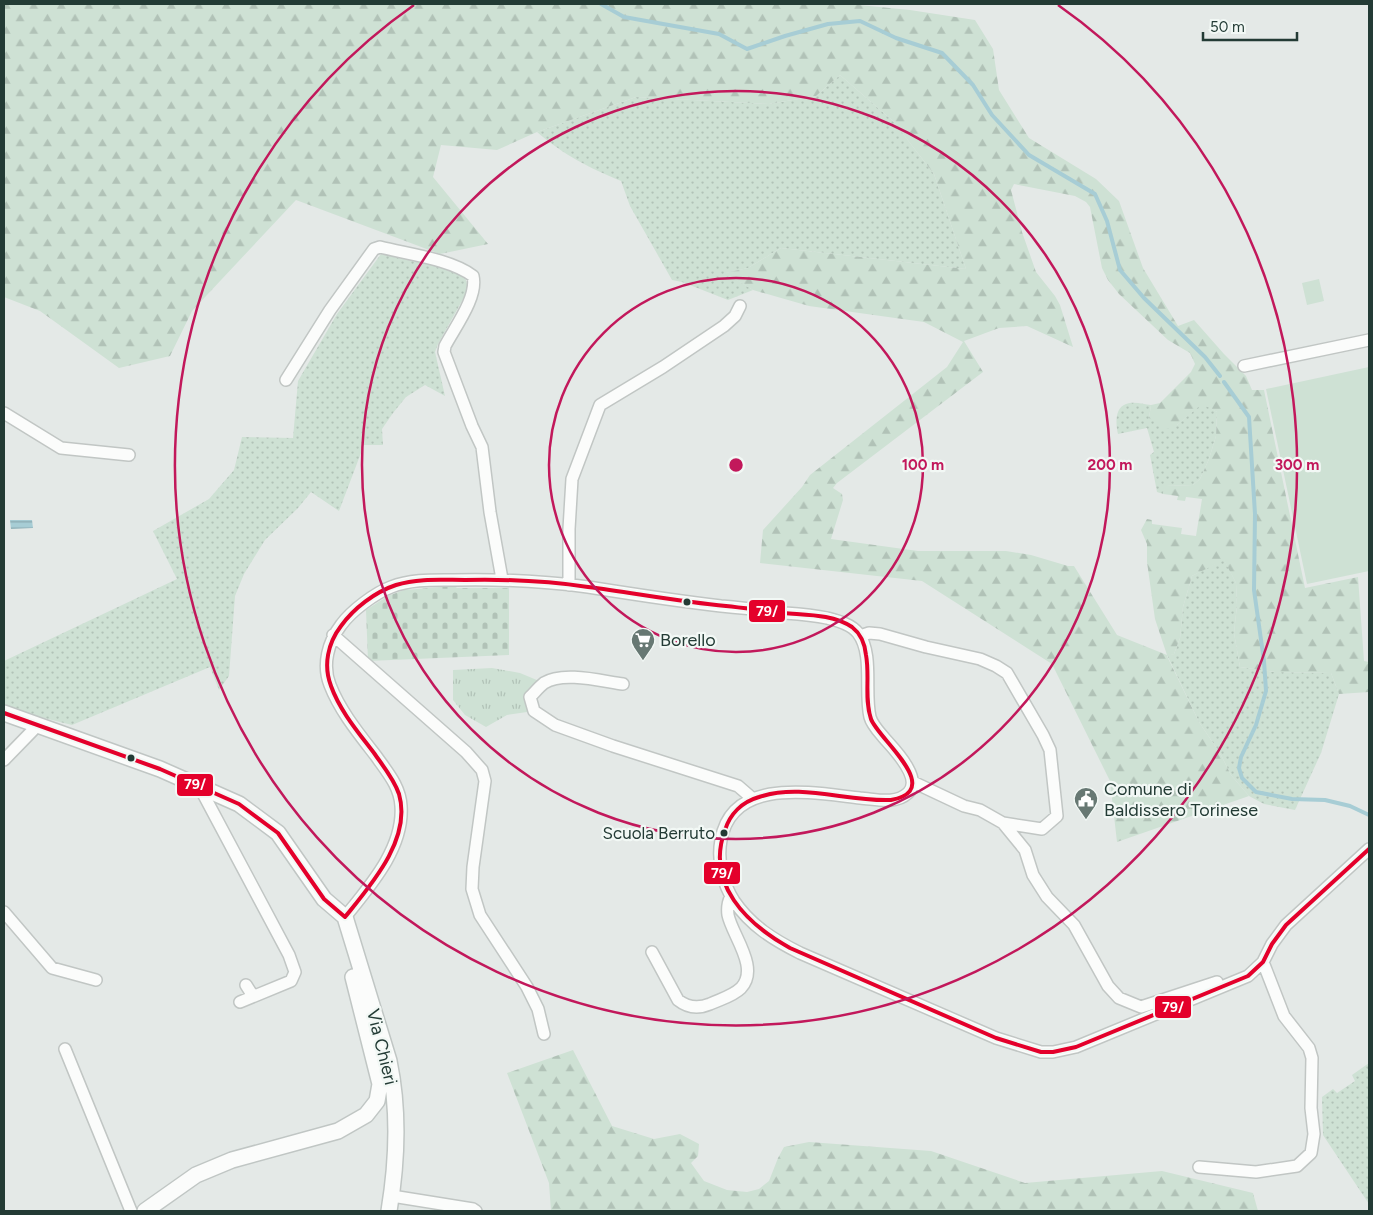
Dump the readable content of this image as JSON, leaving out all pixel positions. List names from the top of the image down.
{
  "streets": {
    "street": ["Via Chieri"]
  },
  "places": {
    "supermarket": ["Borello"],
    "public building": ["Comune di Baldissero Torinese"],
    "other": ["Scuola Berruto"]
  },
  "lines": ["transit line 79/"],
  "scale_bar": "50 m",
  "rings": ["100 m", "200 m", "300 m"]
}
